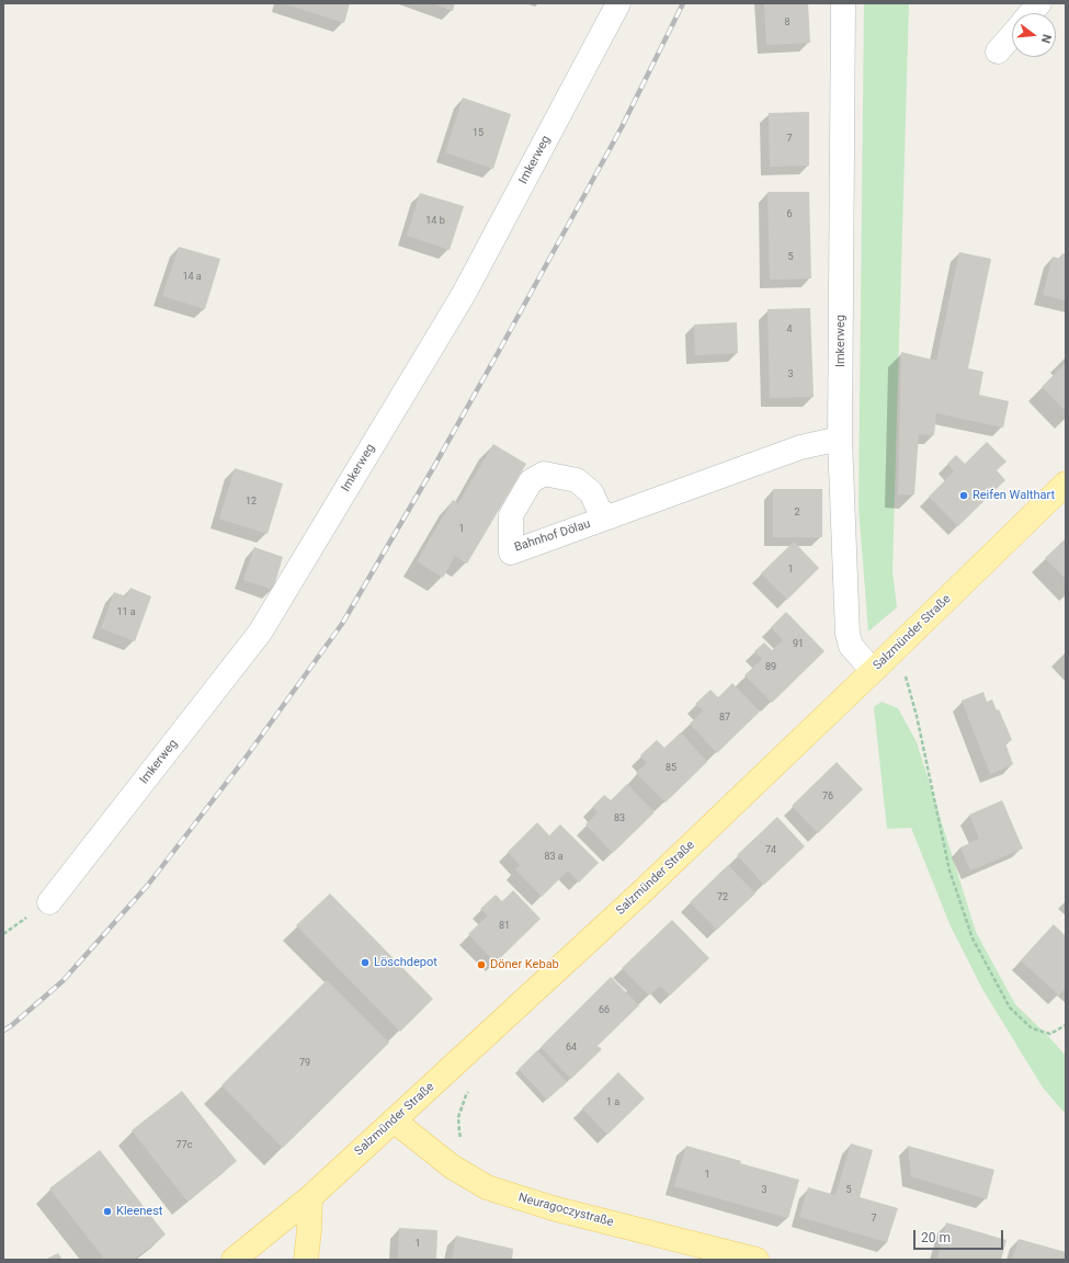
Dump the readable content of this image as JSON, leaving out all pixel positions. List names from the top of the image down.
{
  "streets": {
    "main road": ["Salzmünder Straße", "Neuragoczystraße"],
    "street": ["Imkerweg"]
  },
  "crossings": [
    ["Imkerweg", "Salzmünder Straße"],
    ["Salzmünder Straße", "Neuragoczystraße"]
  ],
  "places": [
    "Reifen Walthart",
    "Löschdepot",
    "Döner Kebab",
    "Kleenest"
  ],
  "house_numbers": [
    "8",
    "15",
    "7",
    "6",
    "14 b",
    "5",
    "14 a",
    "4",
    "3",
    "12",
    "2",
    "1",
    "1",
    "11 a",
    "91",
    "89",
    "87",
    "85",
    "76",
    "83",
    "74",
    "83 a",
    "72",
    "81",
    "66",
    "64",
    "79",
    "1 a",
    "77c",
    "1",
    "3",
    "5",
    "7",
    "1"
  ],
  "scale_bar": "20 m",
  "north": "right"
}
